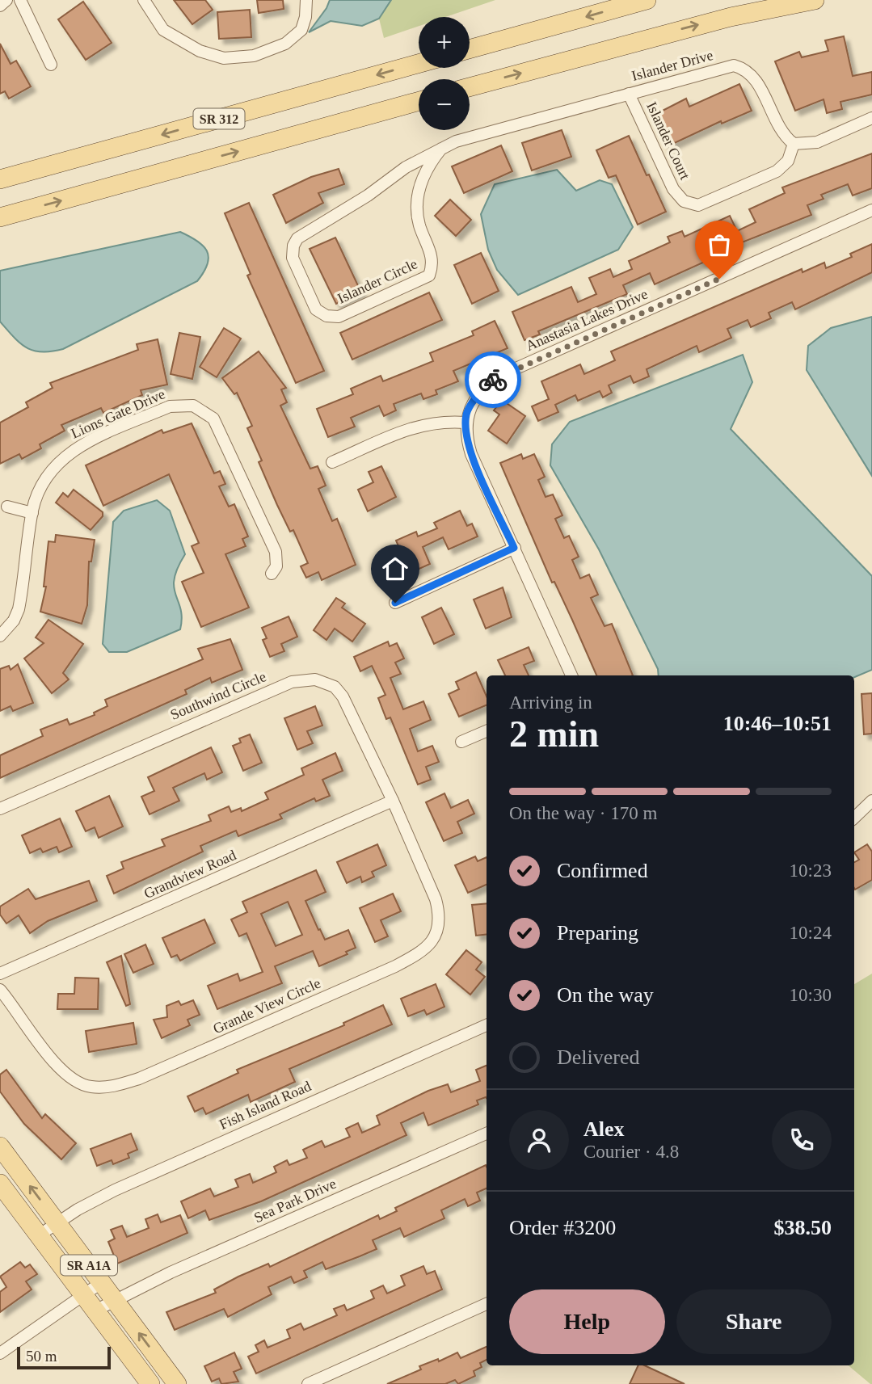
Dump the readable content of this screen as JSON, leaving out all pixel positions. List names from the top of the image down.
{
  "streets": {
    "main road": ["SR 312", "SR A1A"],
    "street": [
      "Islander Drive",
      "Islander Court",
      "Islander Circle",
      "Anastasia Lakes Drive",
      "Lions Gate Drive",
      "Southwind Circle",
      "Grandview Road",
      "Grande View Circle",
      "Fish Island Road",
      "Sea Park Drive"
    ]
  },
  "crossings": [
    ["Islander Drive", "Islander Court"],
    ["Islander Drive", "Islander Circle"],
    ["Southwind Circle", "Grandview Road"],
    ["Southwind Circle", "Grande View Circle"],
    ["Grandview Road", "Grande View Circle"],
    ["Fish Island Road", "SR A1A"],
    ["Sea Park Drive", "SR A1A"]
  ],
  "scale_bar": "50 m",
  "page": {
    "map_buttons": ["+", "−"],
    "heading": ["2 min", "Arriving in", "10:46–10:51"],
    "panel": [
      "Alex",
      "Courier · 4.8",
      "Order #3200",
      "$38.50"
    ],
    "bar": "On the way · 170 m",
    "list": [
      ["Confirmed", "10:23"],
      ["Preparing", "10:24"],
      ["On the way", "10:30"],
      "Delivered"
    ],
    "buttons": ["Help", "Share"],
    "scale": "50 m"
  }
}
